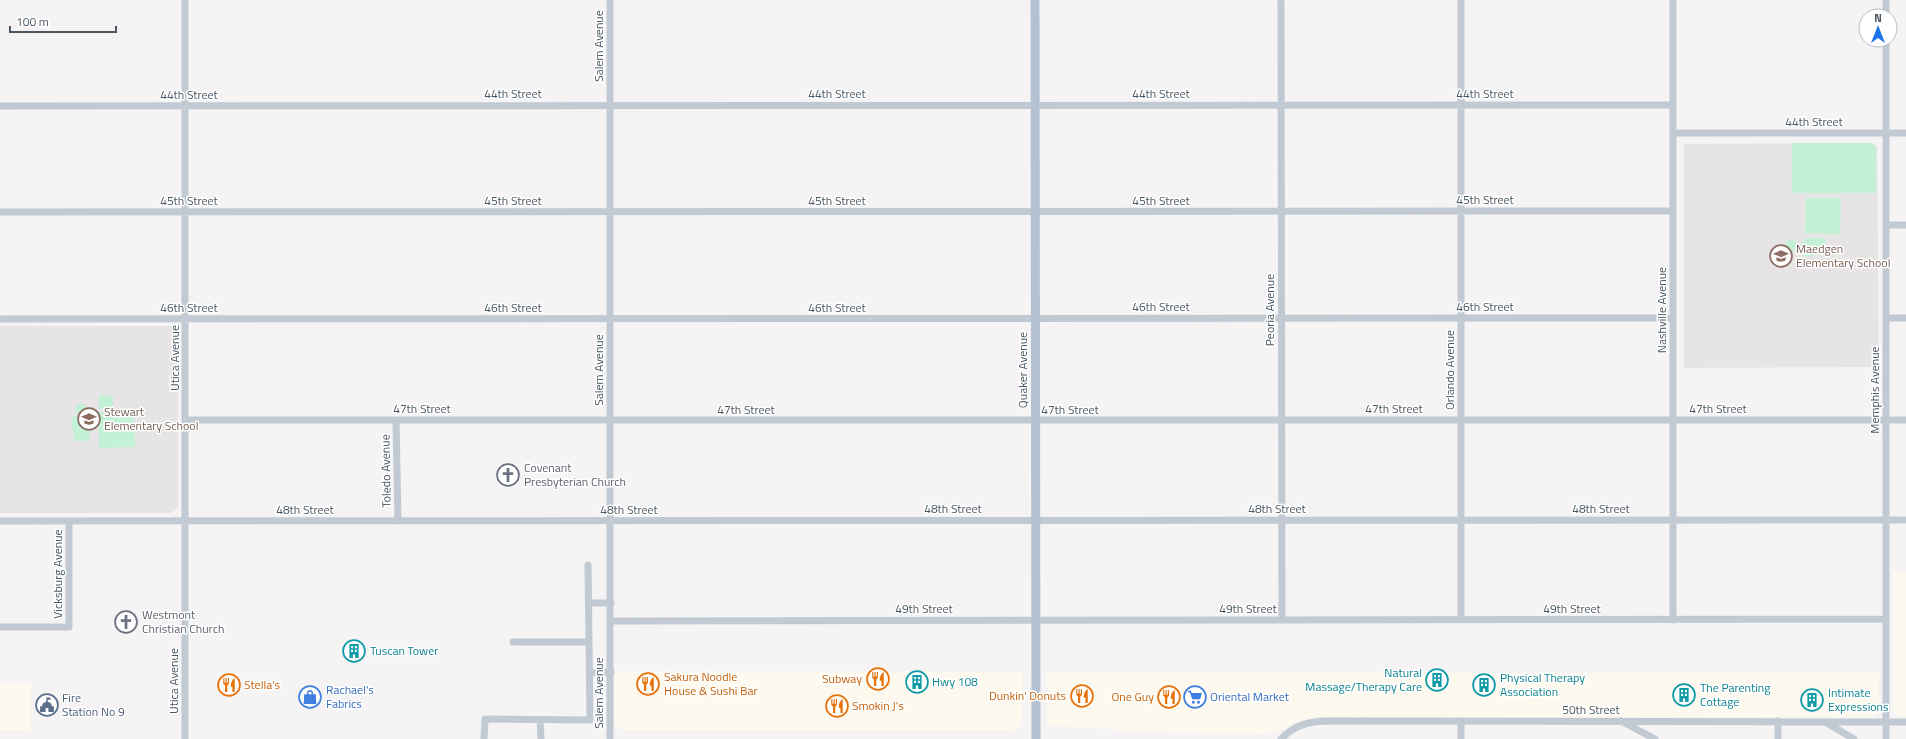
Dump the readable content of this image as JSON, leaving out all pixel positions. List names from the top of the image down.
{
  "streets": {
    "main road": ["Quaker Avenue"],
    "street": [
      "Salem Avenue",
      "44th Street",
      "45th Street",
      "46th Street",
      "Peoria Avenue",
      "Nashville Avenue",
      "Utica Avenue",
      "Orlando Avenue",
      "Memphis Avenue",
      "47th Street",
      "Toledo Avenue",
      "48th Street",
      "Vicksburg Avenue",
      "49th Street",
      "50th Street"
    ]
  },
  "crossings": [
    ["Salem Avenue", "44th Street"],
    ["Salem Avenue", "45th Street"],
    ["Salem Avenue", "46th Street"],
    ["Salem Avenue", "47th Street"],
    ["Salem Avenue", "48th Street"],
    ["Salem Avenue", "49th Street"],
    ["44th Street", "Peoria Avenue"],
    ["44th Street", "Nashville Avenue"],
    ["44th Street", "Utica Avenue"],
    ["44th Street", "Quaker Avenue"],
    ["44th Street", "Orlando Avenue"],
    ["44th Street", "Memphis Avenue"],
    ["45th Street", "Peoria Avenue"],
    ["45th Street", "Nashville Avenue"],
    ["45th Street", "Utica Avenue"],
    ["45th Street", "Quaker Avenue"],
    ["45th Street", "Orlando Avenue"],
    ["46th Street", "Peoria Avenue"],
    ["46th Street", "Nashville Avenue"],
    ["46th Street", "Utica Avenue"],
    ["46th Street", "Quaker Avenue"],
    ["46th Street", "Orlando Avenue"],
    ["Peoria Avenue", "47th Street"],
    ["Peoria Avenue", "48th Street"],
    ["Peoria Avenue", "49th Street"],
    ["Nashville Avenue", "47th Street"],
    ["Nashville Avenue", "48th Street"],
    ["Nashville Avenue", "49th Street"],
    ["Utica Avenue", "47th Street"],
    ["Utica Avenue", "48th Street"],
    ["Quaker Avenue", "47th Street"],
    ["Quaker Avenue", "48th Street"],
    ["Quaker Avenue", "49th Street"],
    ["Orlando Avenue", "47th Street"],
    ["Orlando Avenue", "48th Street"],
    ["Orlando Avenue", "49th Street"],
    ["Memphis Avenue", "47th Street"],
    ["Memphis Avenue", "48th Street"],
    ["Memphis Avenue", "49th Street"],
    ["Memphis Avenue", "50th Street"],
    ["47th Street", "Toledo Avenue"],
    ["Toledo Avenue", "48th Street"],
    ["48th Street", "Vicksburg Avenue"]
  ],
  "places": {
    "school or university": ["Maedgen Elementary School", "Stewart Elementary School"],
    "church": ["Covenant Presbyterian Church", "Westmont Christian Church"],
    "building": [
      "Tuscan Tower",
      "Natural Massage/Therapy Care",
      "Hwy 108",
      "Physical Therapy Association",
      "The Parenting Cottage",
      "Intimate Expressions"
    ],
    "restaurant": [
      "Subway",
      "Sakura Noodle House & Sushi Bar",
      "Stella's",
      "Dunkin' Donuts",
      "One Guy",
      "Smokin J's"
    ],
    "shop": ["Rachael's Fabrics"],
    "supermarket": ["Oriental Market"],
    "public building": ["Fire Station No 9"]
  },
  "scale_bar": "100 m",
  "north": "top"
}
